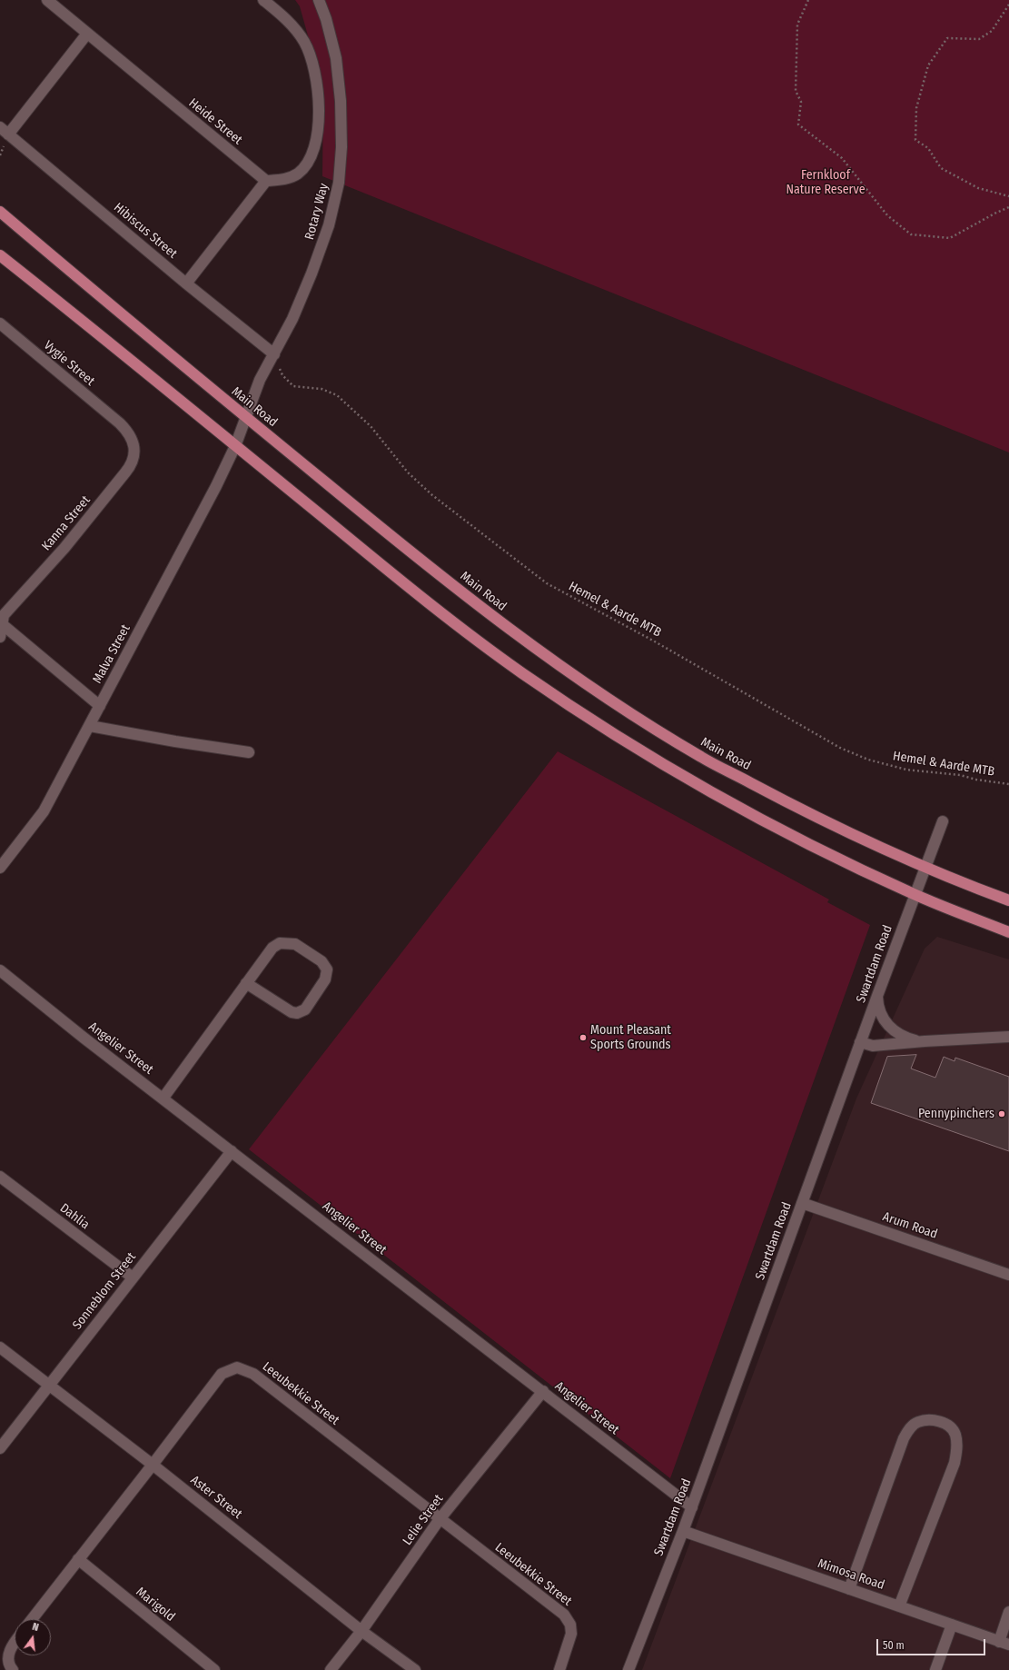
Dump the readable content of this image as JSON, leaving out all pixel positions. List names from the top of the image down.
{
  "streets": {
    "main road": ["Main Road"],
    "street": [
      "Heide Street",
      "Rotary Way",
      "Hibiscus Street",
      "Vygie Street",
      "Kanna Street",
      "Malva Street",
      "Swartdam Road",
      "Angelier Street",
      "Dahlia",
      "Arum Road",
      "Sonneblom Street",
      "Leeubekkie Street",
      "Aster Street",
      "Lelie Street",
      "Mimosa Road",
      "Marigold"
    ],
    "path": ["Hemel & Aarde MTB"]
  },
  "crossings": [
    ["Rotary Way", "Hibiscus Street"],
    ["Rotary Way", "Main Road"],
    ["Rotary Way", "Hemel & Aarde MTB"],
    ["Rotary Way", "Malva Street"],
    ["Hibiscus Street", "Hemel & Aarde MTB"],
    ["Vygie Street", "Kanna Street"],
    ["Main Road", "Malva Street"],
    ["Main Road", "Swartdam Road"],
    ["Swartdam Road", "Angelier Street"],
    ["Swartdam Road", "Arum Road"],
    ["Swartdam Road", "Mimosa Road"],
    ["Angelier Street", "Sonneblom Street"],
    ["Angelier Street", "Lelie Street"],
    ["Dahlia", "Sonneblom Street"],
    ["Sonneblom Street", "Aster Street"],
    ["Leeubekkie Street", "Aster Street"],
    ["Leeubekkie Street", "Lelie Street"],
    ["Leeubekkie Street", "Marigold"],
    ["Aster Street", "Lelie Street"]
  ],
  "parks": ["Fernkloof Nature Reserve"],
  "places": ["Mount Pleasant Sports Grounds", "Pennypinchers"],
  "scale_bar": "50 m",
  "north": "top"
}
